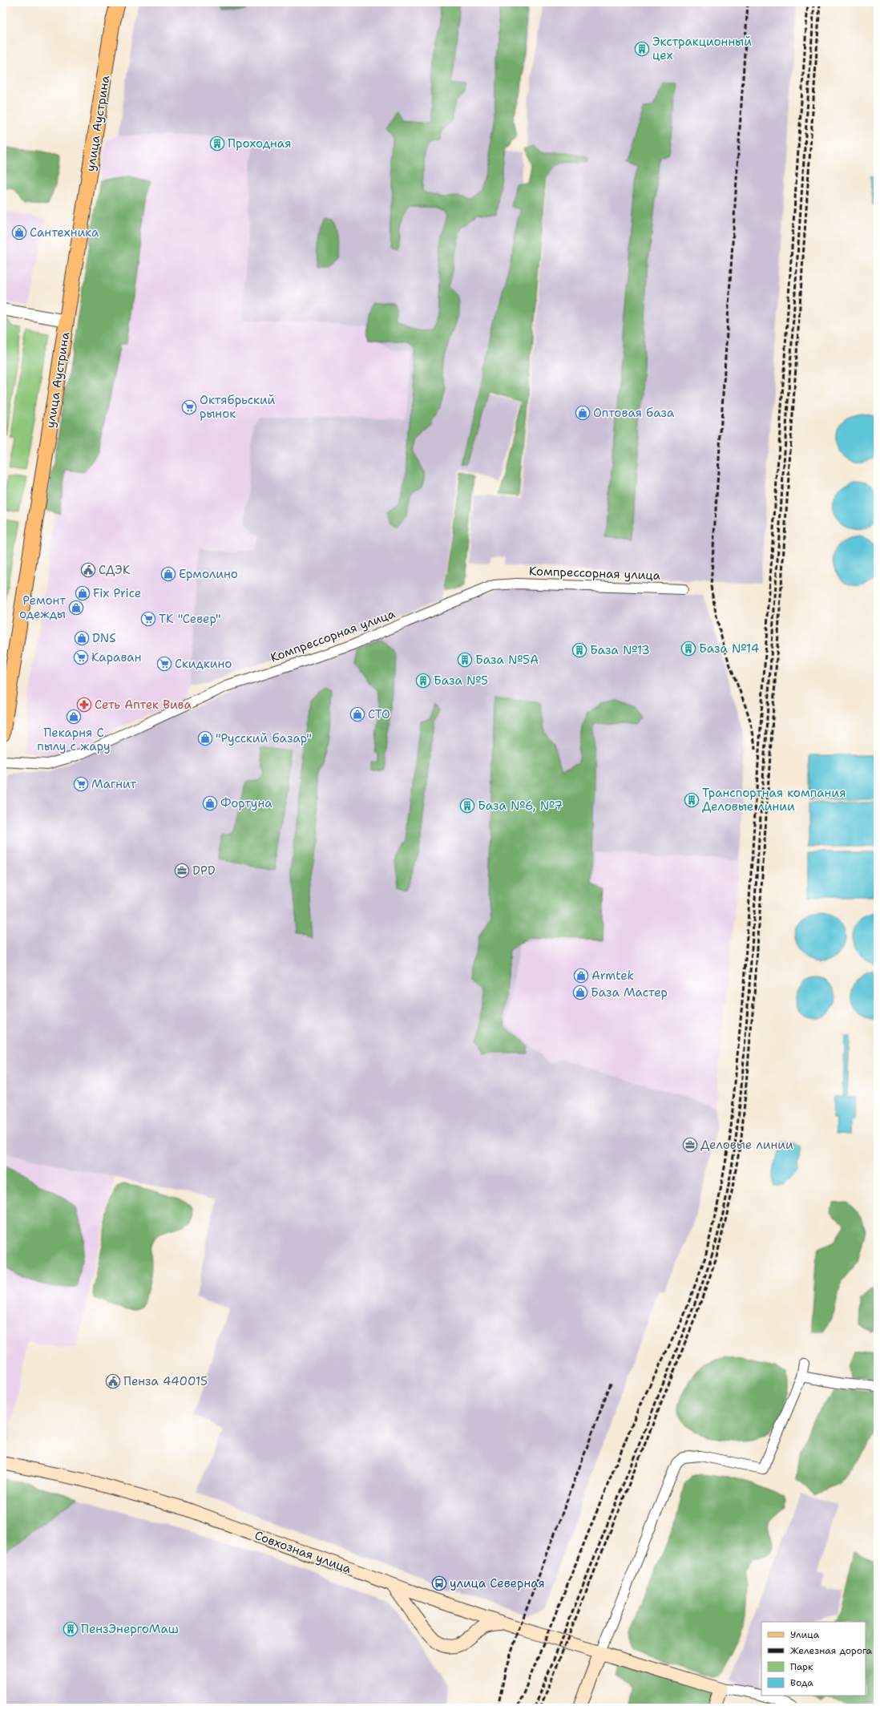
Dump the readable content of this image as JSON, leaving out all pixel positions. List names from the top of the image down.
{
  "streets": {
    "main road": ["улица Аустрина", "Совхозная улица"],
    "street": ["Компрессорная улица"]
  },
  "places": {
    "building": [
      "Экстракционный цех",
      "Проходная",
      "База №14",
      "База №13",
      "База №5А",
      "База №5",
      "Транспортная компания Деловые линии",
      "База №6, №7",
      "ПензЭнергоМаш"
    ],
    "shop": [
      "Сантехника",
      "Оптовая база",
      "Ермолино",
      "Fix Price",
      "Ремонт одежды",
      "DNS",
      "СТО",
      "Пекарня С пылу с жару",
      "\"Русский базар\"",
      "Фортуна",
      "Armtek",
      "База Мастер"
    ],
    "supermarket": [
      "Октябрьский рынок",
      "ТК \"Север\"",
      "Караван",
      "Скидкино",
      "Магнит"
    ],
    "public building": ["СДЭК", "Пенза 440015"],
    "pharmacy": ["Сеть Аптек Вива"],
    "office": ["DPD", "Деловые линии"],
    "bus stop": ["улица Северная"]
  },
  "legend": [
    "Улица",
    "Железная дорога",
    "Парк",
    "Вода"
  ]
}
